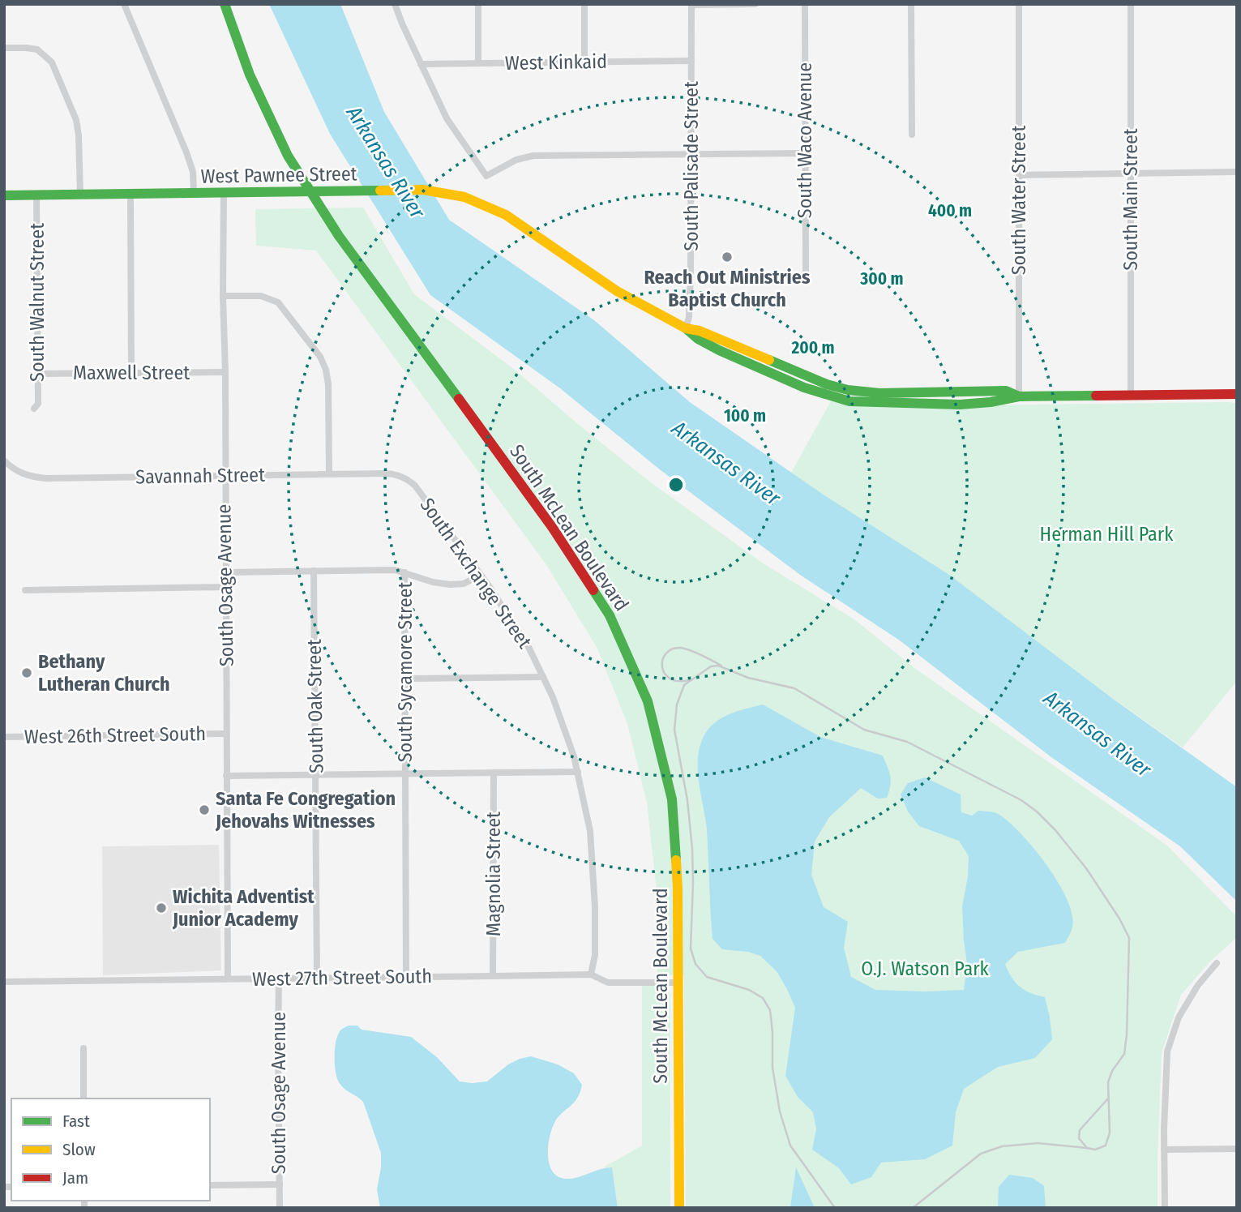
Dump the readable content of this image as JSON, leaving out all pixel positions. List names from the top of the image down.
{
  "streets": {
    "main road": ["West Pawnee Street", "South McLean Boulevard"],
    "street": [
      "West Kinkaid",
      "South Waco Avenue",
      "South Palisade Street",
      "South Main Street",
      "South Water Street",
      "South Walnut Street",
      "Maxwell Street",
      "Savannah Street",
      "South Exchange Street",
      "South Osage Avenue",
      "South Sycamore Street",
      "South Oak Street",
      "West 26th Street South",
      "Magnolia Street",
      "West 27th Street South"
    ]
  },
  "crossings": [
    ["West Kinkaid", "South Palisade Street"],
    ["South Palisade Street", "West Pawnee Street"],
    ["West Pawnee Street", "South Main Street"],
    ["West Pawnee Street", "South Water Street"],
    ["West Pawnee Street", "South Walnut Street"],
    ["West Pawnee Street", "South McLean Boulevard"],
    ["West Pawnee Street", "South Osage Avenue"],
    ["South Walnut Street", "Maxwell Street"],
    ["Maxwell Street", "South Osage Avenue"],
    ["Savannah Street", "South Exchange Street"],
    ["Savannah Street", "South Osage Avenue"],
    ["South McLean Boulevard", "West 27th Street South"],
    ["South Exchange Street", "West 27th Street South"],
    ["South Osage Avenue", "West 26th Street South"],
    ["South Osage Avenue", "West 27th Street South"],
    ["South Sycamore Street", "West 27th Street South"],
    ["South Oak Street", "West 27th Street South"],
    ["Magnolia Street", "West 27th Street South"]
  ],
  "water": ["Arkansas River"],
  "parks": ["Herman Hill Park", "O.J. Watson Park"],
  "places": [
    "Reach Out Ministries Baptist Church",
    "Bethany Lutheran Church",
    "Santa Fe Congregation Jehovahs Witnesses",
    "Wichita Adventist Junior Academy"
  ],
  "legend": ["Fast", "Slow", "Jam"],
  "rings": [
    "400 m",
    "300 m",
    "200 m",
    "100 m"
  ]
}
